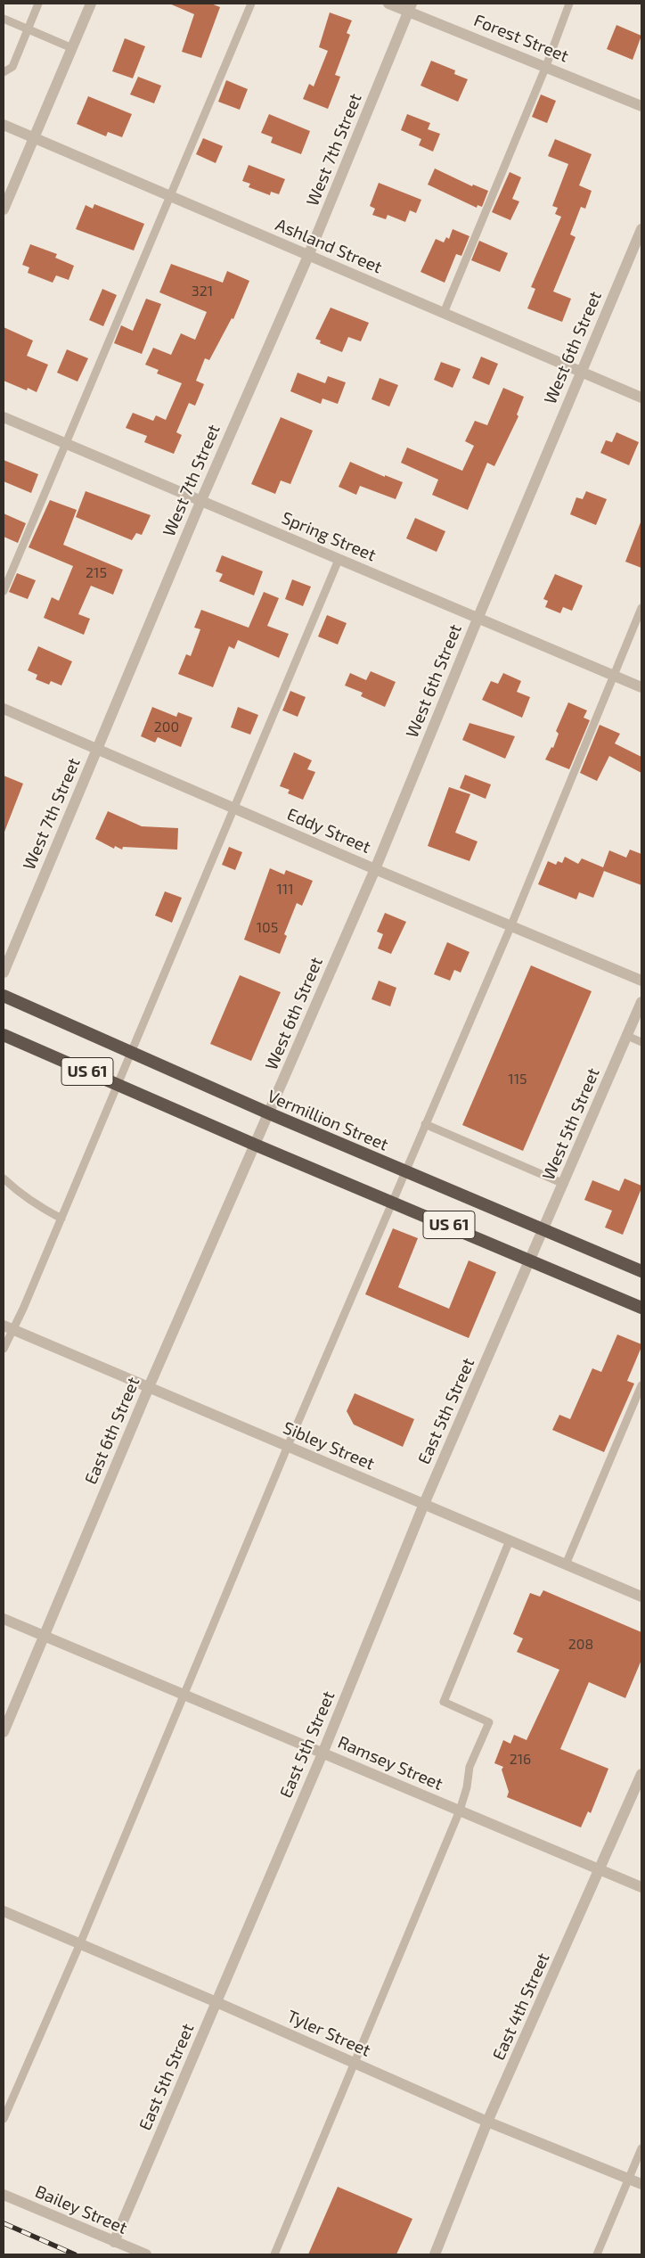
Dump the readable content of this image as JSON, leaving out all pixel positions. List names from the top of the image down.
{
  "streets": {
    "highway": ["US 61", "Vermillion Street"],
    "street": [
      "Forest Street",
      "West 7th Street",
      "Ashland Street",
      "West 6th Street",
      "Spring Street",
      "Eddy Street",
      "West 5th Street",
      "East 5th Street",
      "East 6th Street",
      "Sibley Street",
      "Ramsey Street",
      "East 4th Street",
      "Tyler Street",
      "Bailey Street"
    ]
  },
  "crossings": [
    ["Forest Street", "West 7th Street"],
    ["West 7th Street", "Ashland Street"],
    ["West 7th Street", "Spring Street"],
    ["West 7th Street", "Eddy Street"],
    ["Ashland Street", "West 6th Street"],
    ["West 6th Street", "Spring Street"],
    ["West 6th Street", "Eddy Street"],
    ["West 6th Street", "US 61"],
    ["West 6th Street", "Vermillion Street"],
    ["West 6th Street", "East 6th Street"],
    ["US 61", "West 5th Street"],
    ["US 61", "East 5th Street"],
    ["US 61", "East 6th Street"],
    ["Vermillion Street", "West 5th Street"],
    ["West 5th Street", "East 5th Street"],
    ["East 5th Street", "Sibley Street"],
    ["East 5th Street", "Ramsey Street"],
    ["East 5th Street", "Tyler Street"],
    ["East 5th Street", "Bailey Street"],
    ["East 6th Street", "Sibley Street"],
    ["East 6th Street", "Ramsey Street"],
    ["Ramsey Street", "East 4th Street"],
    ["East 4th Street", "Tyler Street"]
  ],
  "house_numbers": [
    "321",
    "215",
    "200",
    "111",
    "105",
    "115",
    "208",
    "216"
  ]
}
